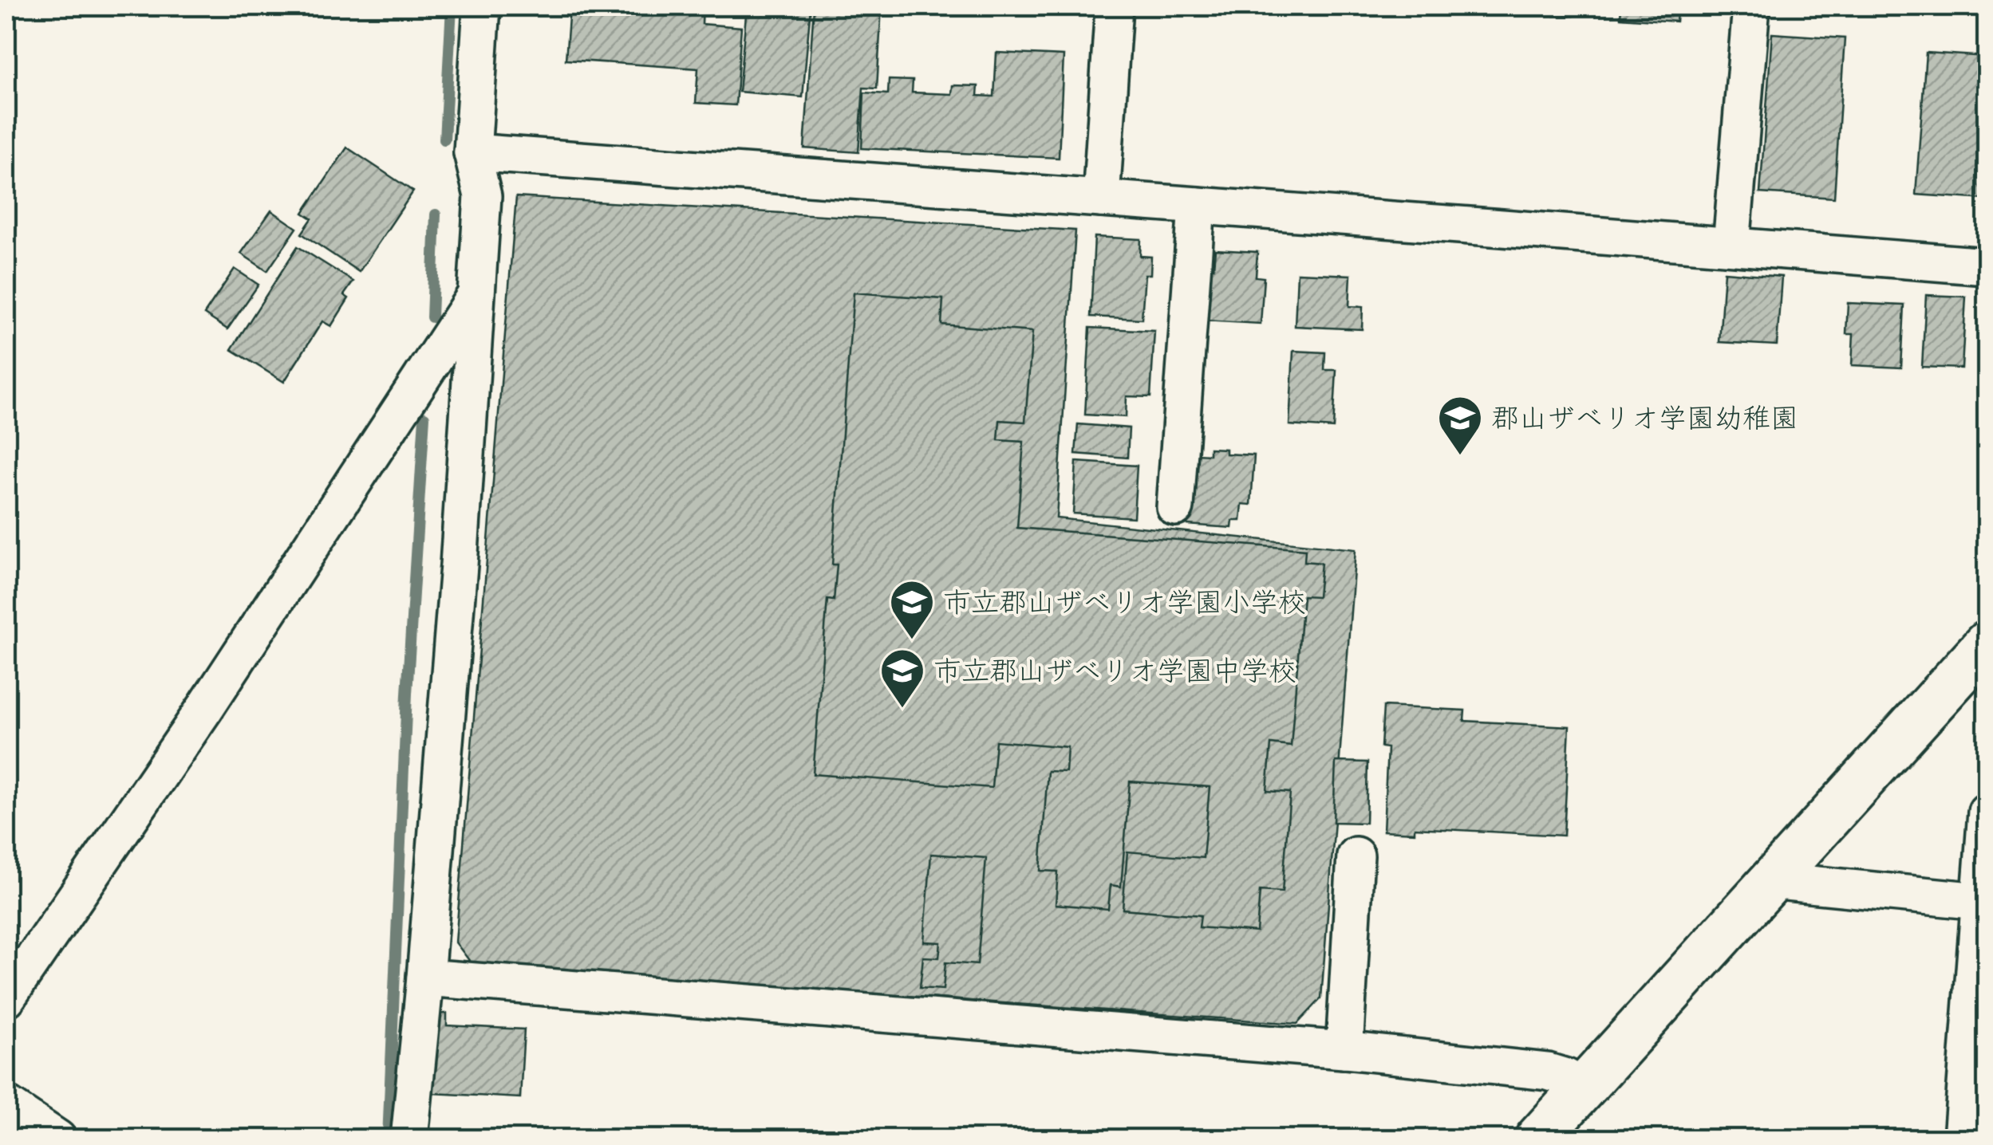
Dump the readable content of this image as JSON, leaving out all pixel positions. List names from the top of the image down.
{
  "places": {
    "school or university": ["郡山ザベリオ学園幼稚園", "市立郡山ザベリオ学園小学校", "市立郡山ザベリオ学園中学校"]
  }
}
